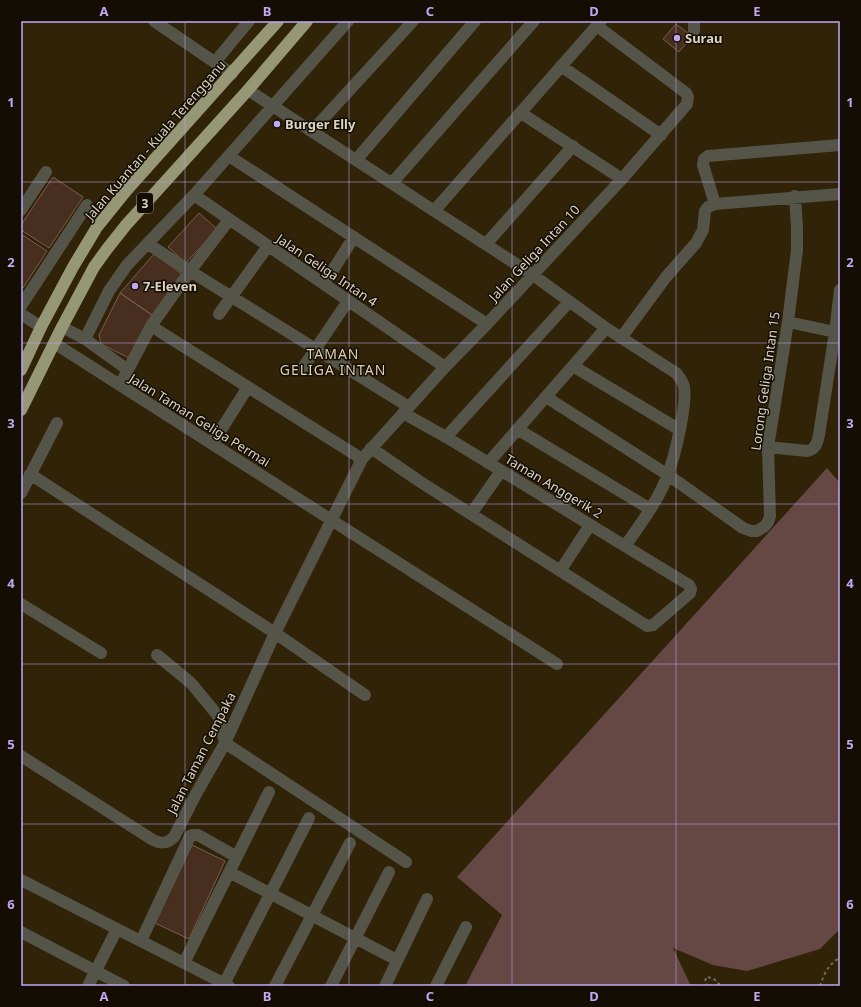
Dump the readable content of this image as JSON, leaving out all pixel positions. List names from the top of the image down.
{
  "streets": {
    "highway": ["Jalan Kuantan - Kuala Terengganu", "3"],
    "street": [
      "Jalan Geliga Intan 10",
      "Jalan Geliga Intan 4",
      "Lorong Geliga Intan 15",
      "Jalan Taman Geliga Permai",
      "Taman Anggerik 2",
      "Jalan Taman Cempaka"
    ]
  },
  "crossings": [
    ["3", "Jalan Taman Geliga Permai"],
    ["Jalan Geliga Intan 10", "Jalan Geliga Intan 4"],
    ["Jalan Geliga Intan 10", "Jalan Taman Geliga Permai"],
    ["Jalan Geliga Intan 10", "Taman Anggerik 2"],
    ["Jalan Geliga Intan 10", "Jalan Taman Cempaka"],
    ["Jalan Taman Geliga Permai", "Jalan Taman Cempaka"]
  ],
  "districts": ["TAMAN GELIGA INTAN"],
  "places": ["Surau", "Burger Elly", "7-Eleven"],
  "grid": {
    "columns": [
      "A",
      "B",
      "C",
      "D",
      "E"
    ],
    "rows": [
      "1",
      "2",
      "3",
      "4",
      "5",
      "6"
    ]
  }
}
